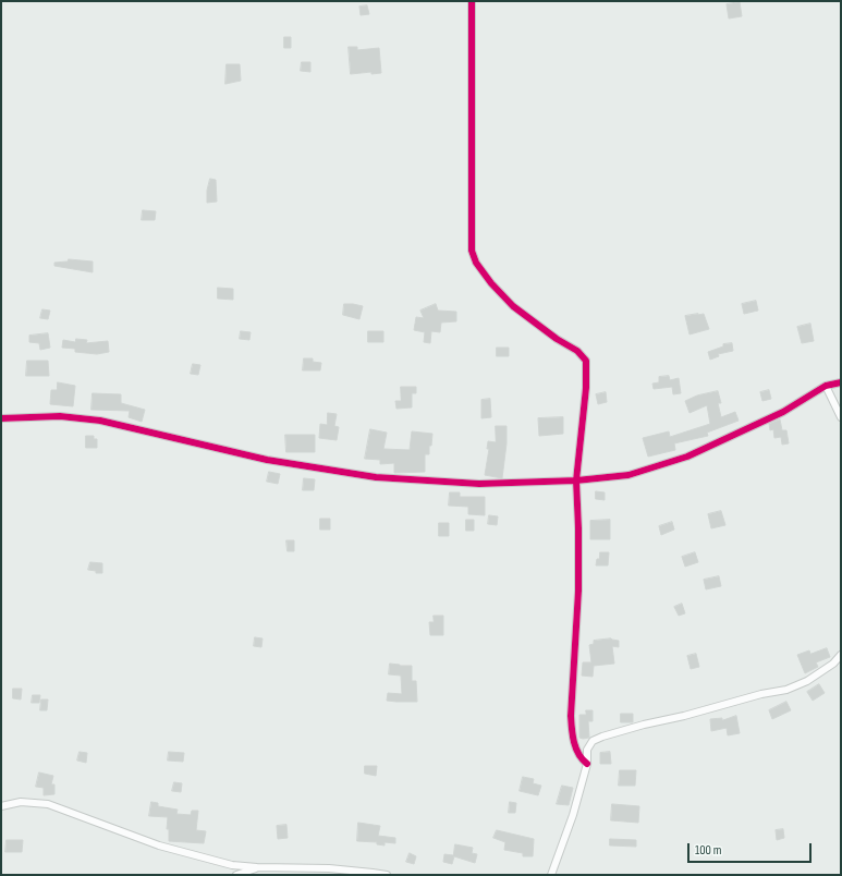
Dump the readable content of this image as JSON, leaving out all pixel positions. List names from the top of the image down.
{
  "scale_bar": "100 m"
}
